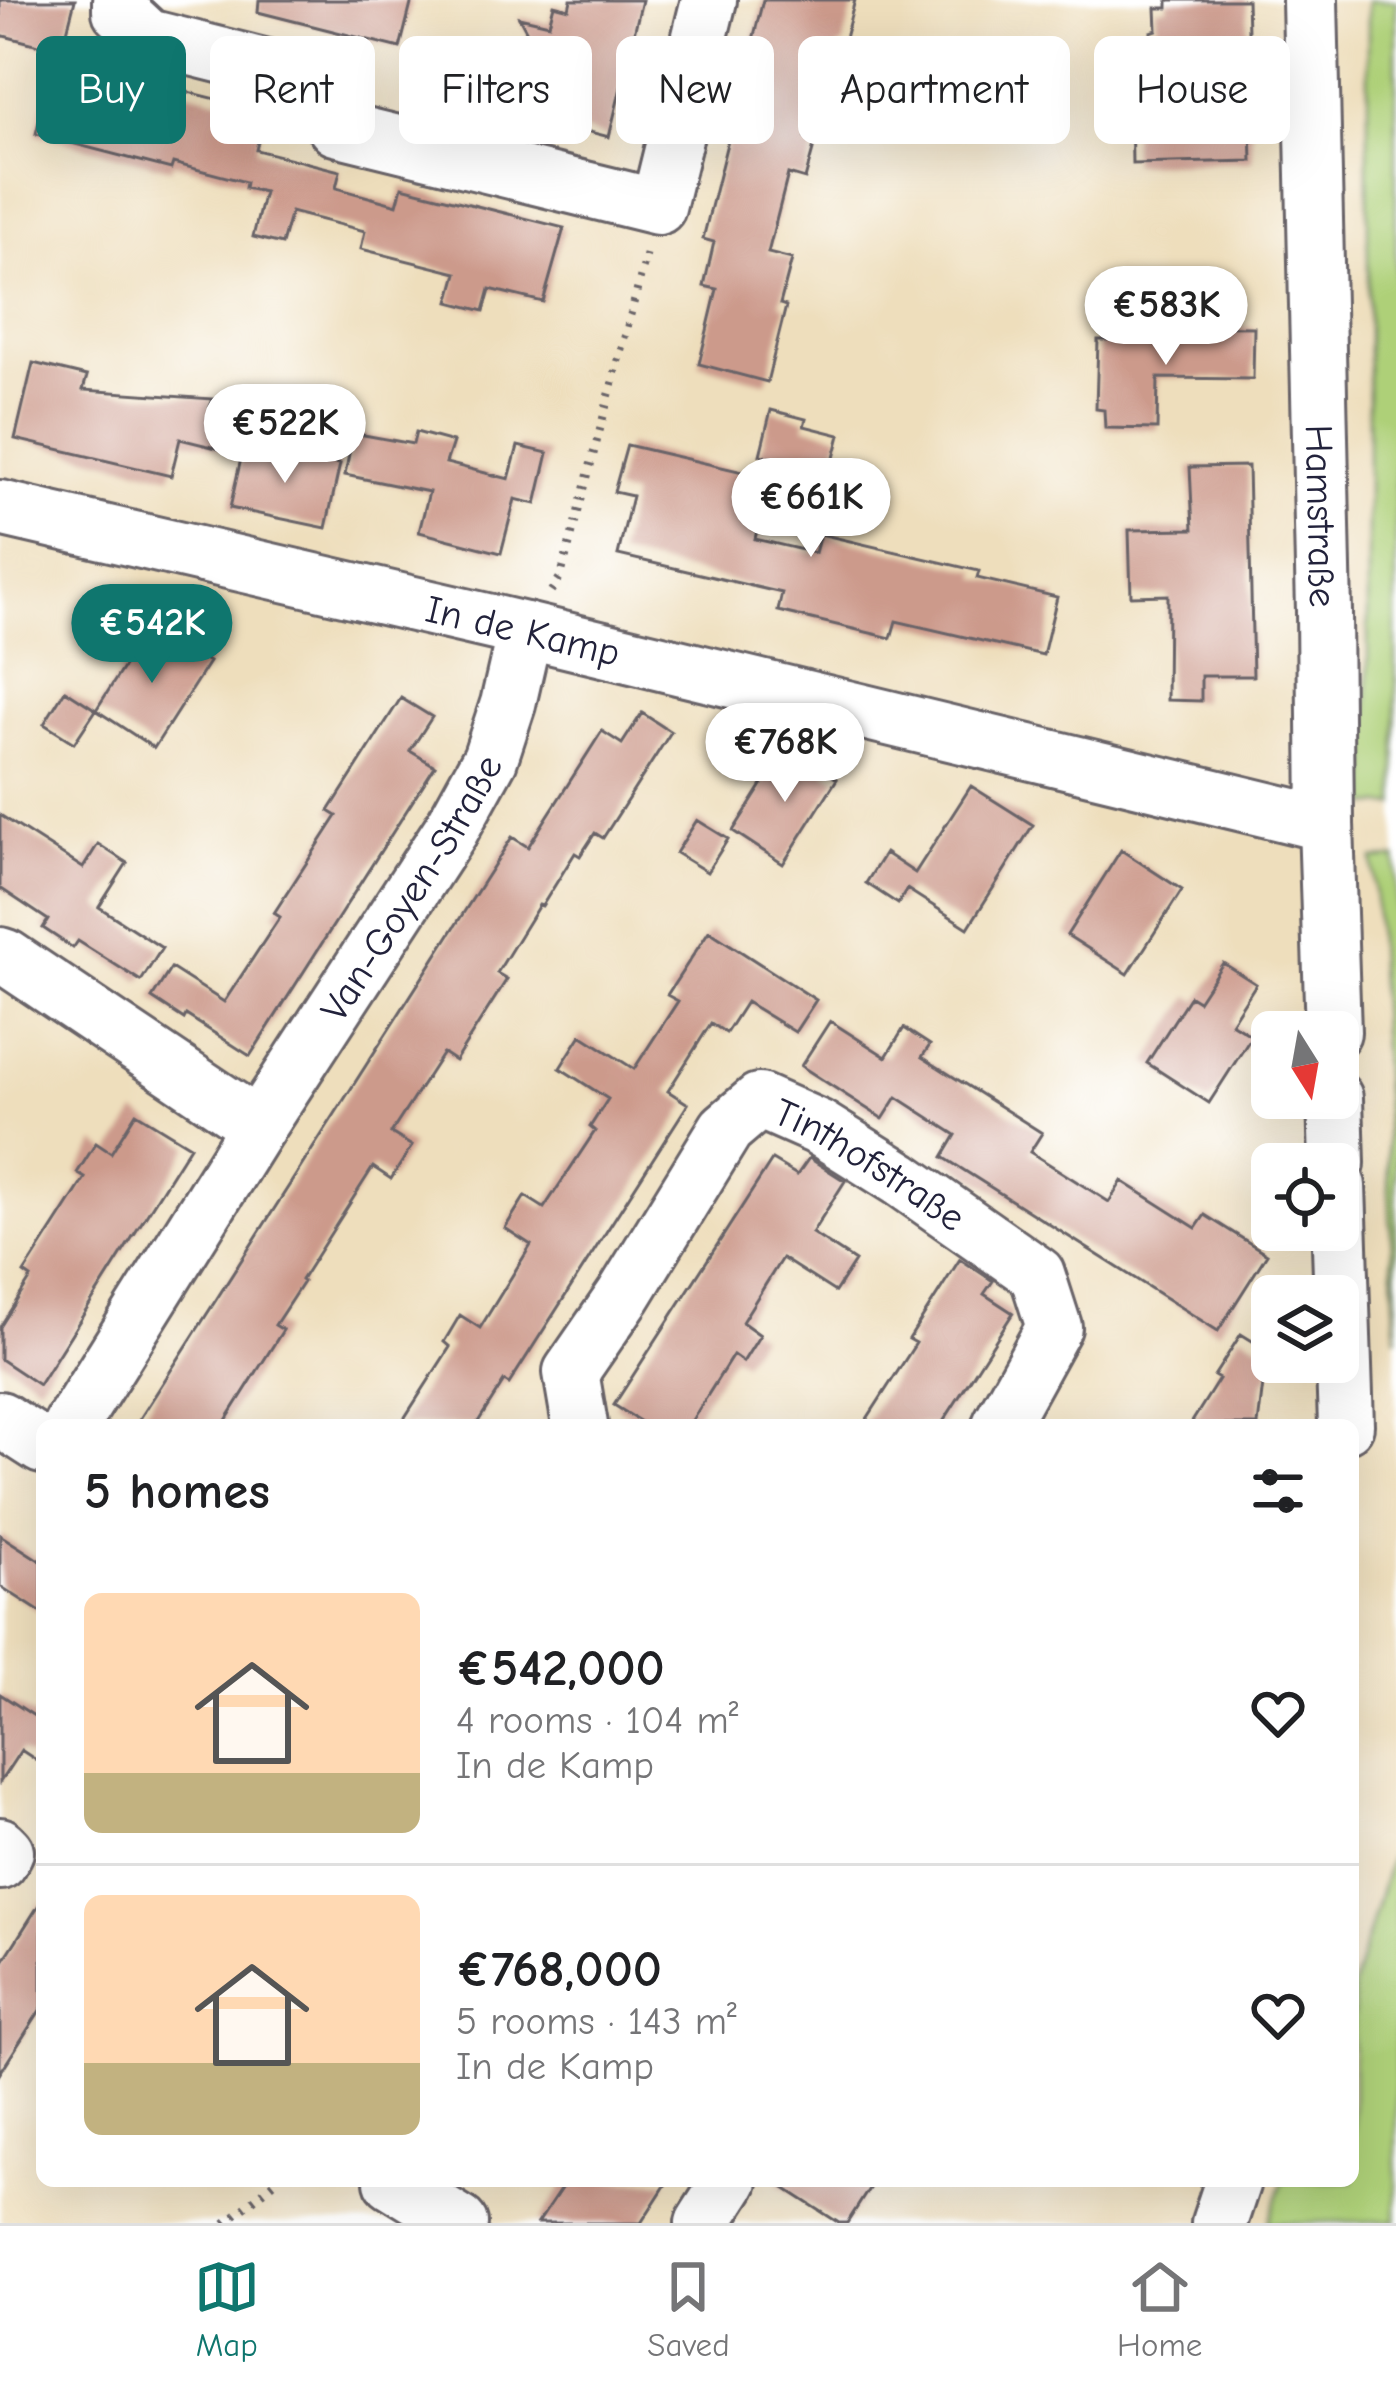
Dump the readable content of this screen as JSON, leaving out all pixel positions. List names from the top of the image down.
{
  "streets": {
    "street": [
      "Hamstraße",
      "In de Kamp",
      "Van-Goyen-Straße",
      "Tinthofstraße"
    ]
  },
  "crossings": [
    ["Hamstraße", "In de Kamp"],
    ["In de Kamp", "Van-Goyen-Straße"]
  ],
  "north": "bottom",
  "page": {
    "chip": [
      "Buy",
      "Rent",
      "Filters",
      "New",
      "Apartment",
      "House"
    ],
    "price": [
      "€583K",
      "€522K",
      "€661K",
      "€542K",
      "€768K"
    ],
    "heading": "5 homes",
    "list": [
      {
        "name": "€542,000",
        "note": "4 rooms · 104 m² · In de Kamp"
      },
      {
        "name": "€768,000",
        "note": "5 rooms · 143 m² · In de Kamp"
      }
    ],
    "tabs": ["Map", "Saved", "Home"]
  }
}
